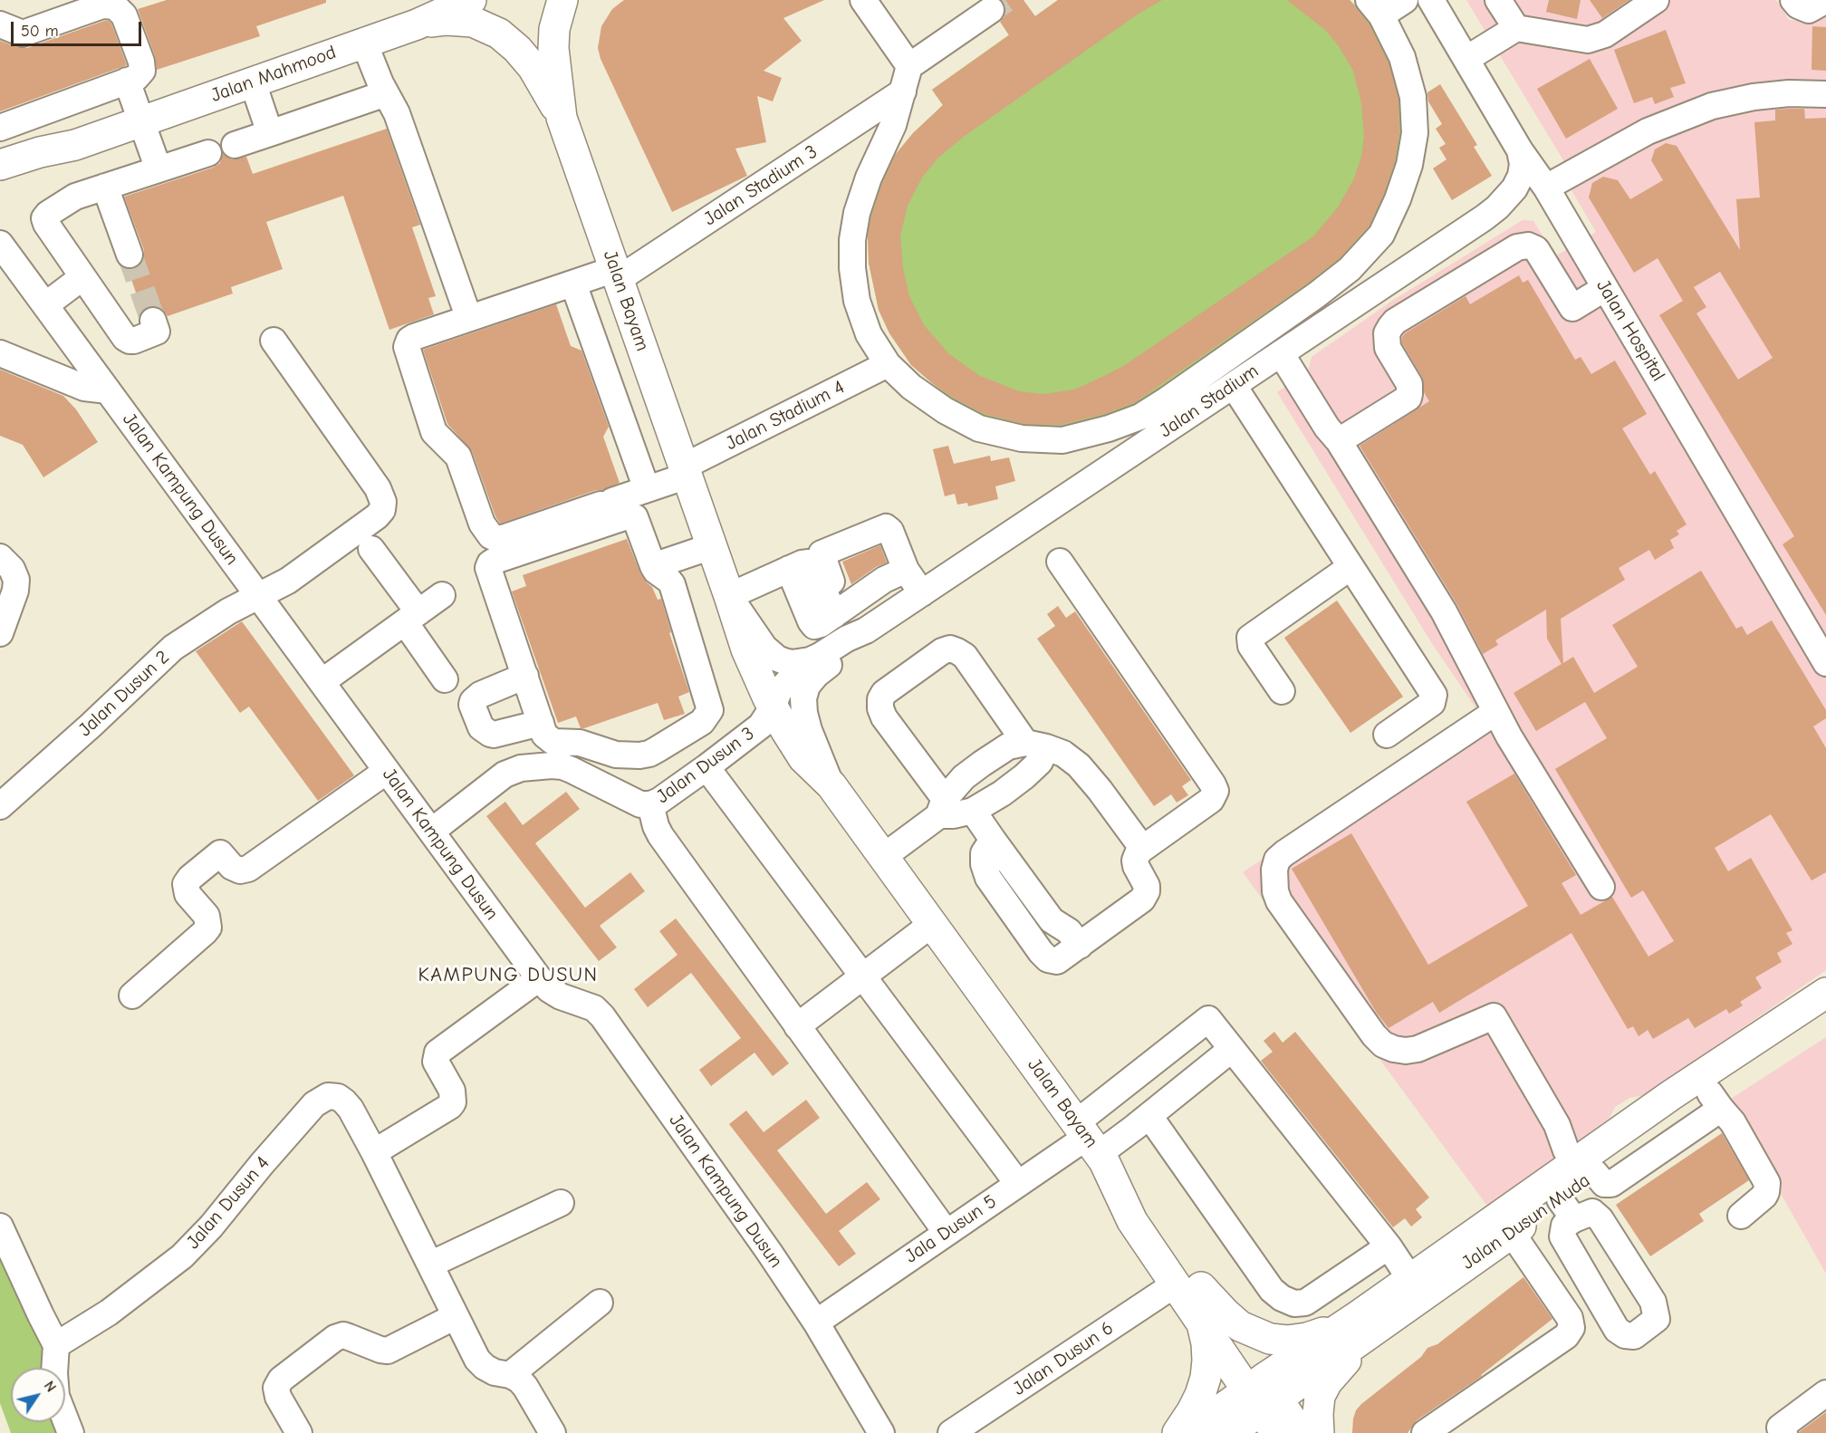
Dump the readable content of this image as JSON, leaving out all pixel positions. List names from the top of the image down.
{
  "streets": {
    "main road": ["Jalan Mahmood", "Jalan Bayam", "Jalan Dusun Muda"],
    "street": [
      "Jalan Stadium 3",
      "Jalan Hospital",
      "Jalan Stadium",
      "Jalan Stadium 4",
      "Jalan Kampung Dusun",
      "Jalan Dusun 2",
      "Jalan Dusun 3",
      "Jalan Dusun 4",
      "Jala Dusun 5",
      "Jalan Dusun 6"
    ]
  },
  "crossings": [
    ["Jalan Stadium 3", "Jalan Bayam"],
    ["Jalan Stadium 3", "Jalan Stadium 4"],
    ["Jalan Bayam", "Jalan Stadium"],
    ["Jalan Bayam", "Jalan Stadium 4"],
    ["Jalan Bayam", "Jalan Dusun 3"],
    ["Jalan Bayam", "Jala Dusun 5"],
    ["Jalan Bayam", "Jalan Dusun 6"],
    ["Jalan Hospital", "Jalan Stadium"],
    ["Jalan Kampung Dusun", "Jalan Dusun 2"],
    ["Jalan Kampung Dusun", "Jalan Dusun 3"],
    ["Jalan Kampung Dusun", "Jala Dusun 5"]
  ],
  "districts": ["KAMPUNG DUSUN"],
  "scale_bar": "50 m",
  "north": "top right"
}
